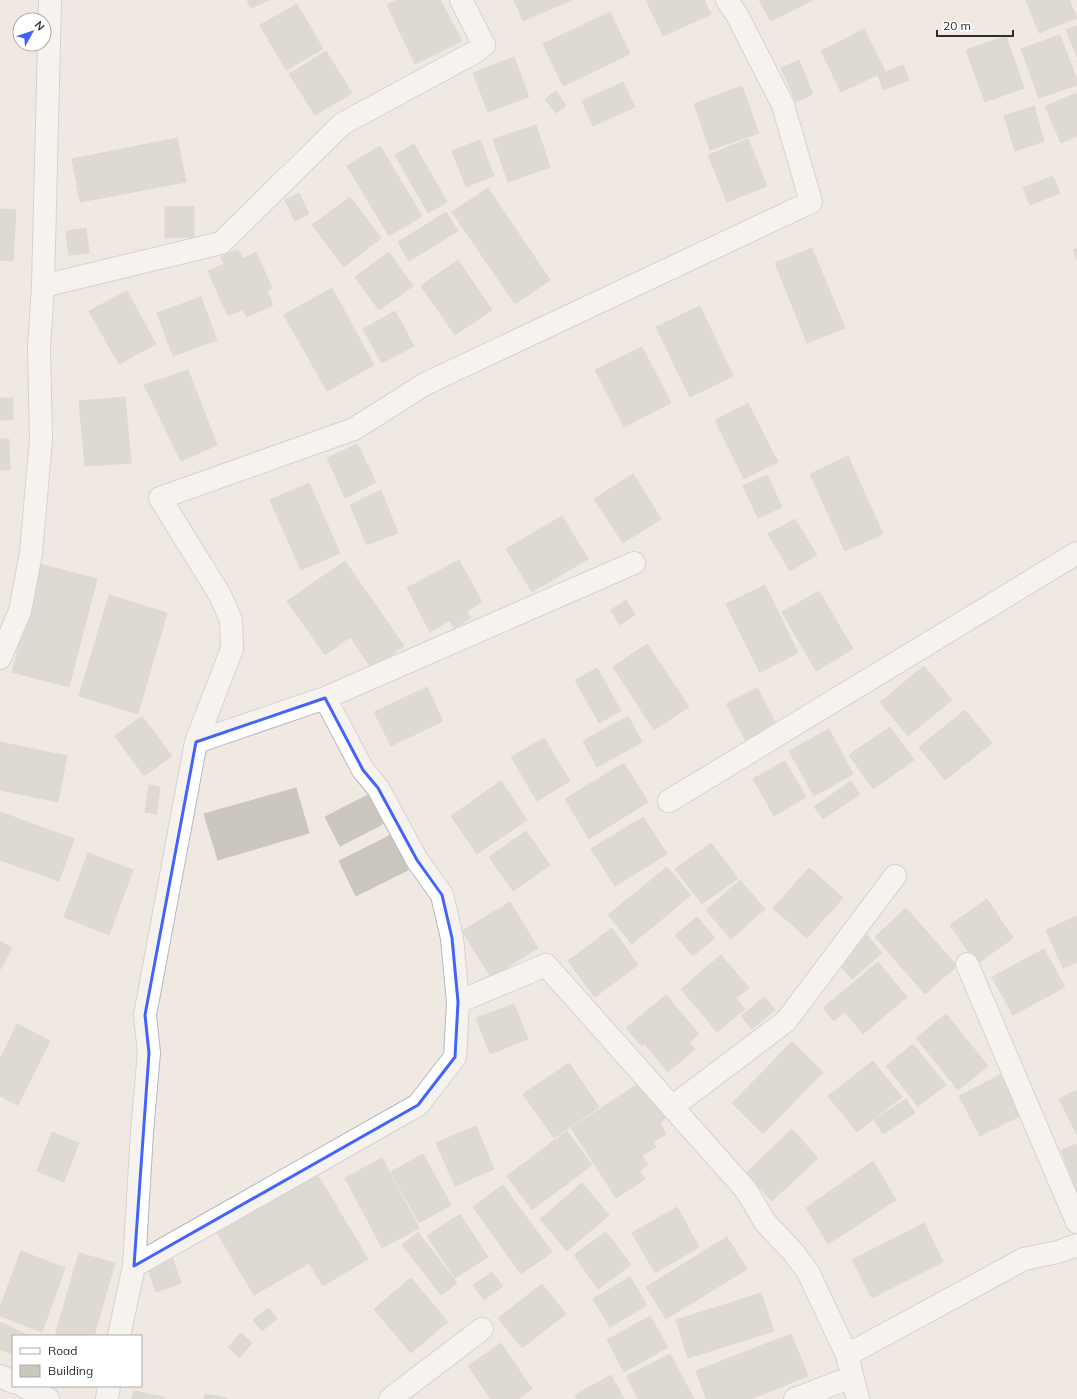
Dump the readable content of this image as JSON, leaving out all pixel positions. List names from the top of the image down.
{
  "legend": ["Road", "Building"],
  "scale_bar": "20 m",
  "north": "top right"
}
